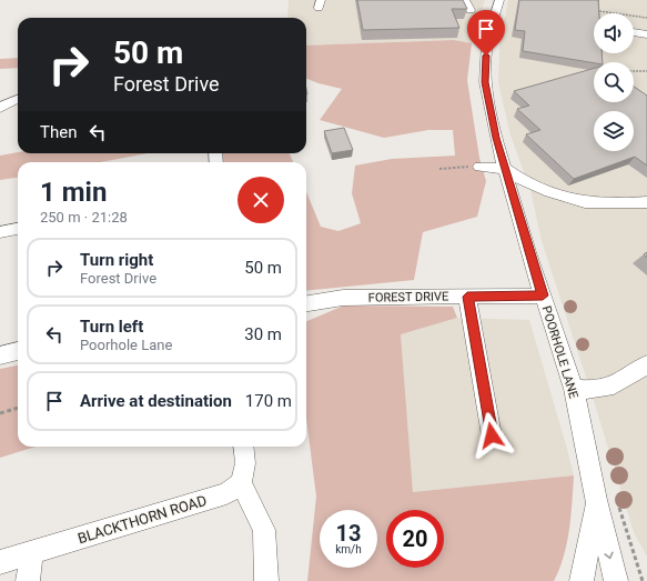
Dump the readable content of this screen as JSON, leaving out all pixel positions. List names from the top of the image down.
{
  "streets": {
    "street": ["FOREST DRIVE", "POORHOLE LANE", "BLACKTHORN ROAD"]
  },
  "crossings": [
    ["FOREST DRIVE", "POORHOLE LANE"]
  ],
  "page": {
    "turn": ["50 m", "Forest Drive"],
    "then": "Then",
    "heading": ["1 min", "250 m · 21:28"],
    "list": [
      {
        "name": "Turn right",
        "note": "Forest Drive",
        "value": "50 m"
      },
      {
        "name": "Turn left",
        "note": "Poorhole Lane",
        "value": "30 m"
      },
      {
        "name": "Arrive at destination",
        "value": "170 m"
      }
    ],
    "speed": "13 km/h",
    "limit": "20"
  }
}
